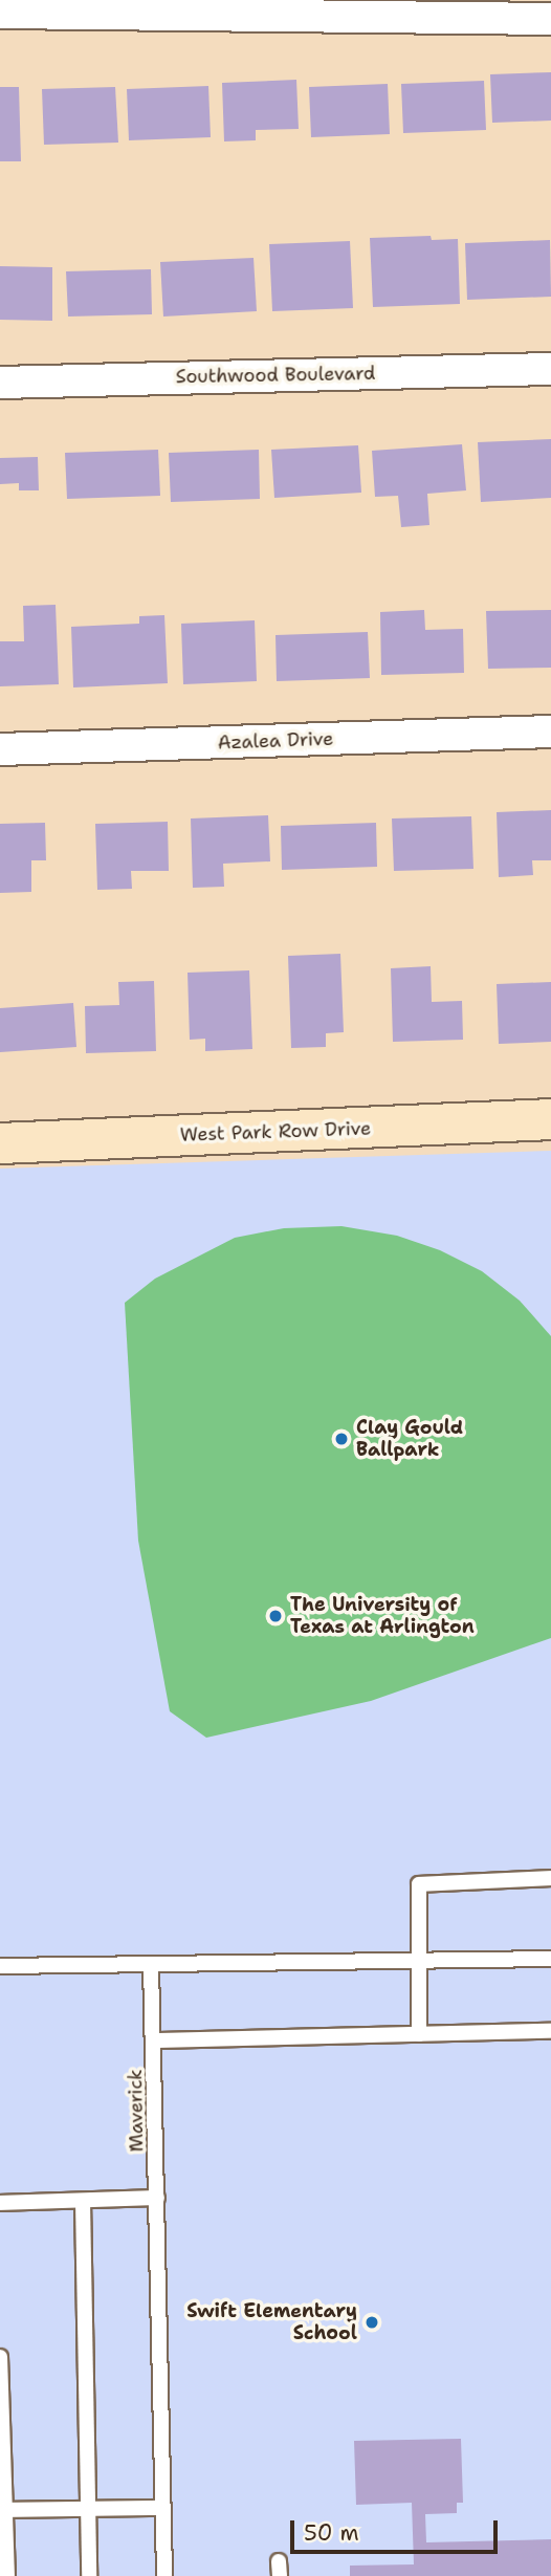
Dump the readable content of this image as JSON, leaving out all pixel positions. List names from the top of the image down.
{
  "streets": {
    "main road": ["West Park Row Drive"],
    "street": ["Southwood Boulevard", "Azalea Drive"],
    "lane": ["Maverick"]
  },
  "places": ["Clay Gould Ballpark", "The University of Texas at Arlington", "Swift Elementary School"],
  "scale_bar": "50 m"
}
